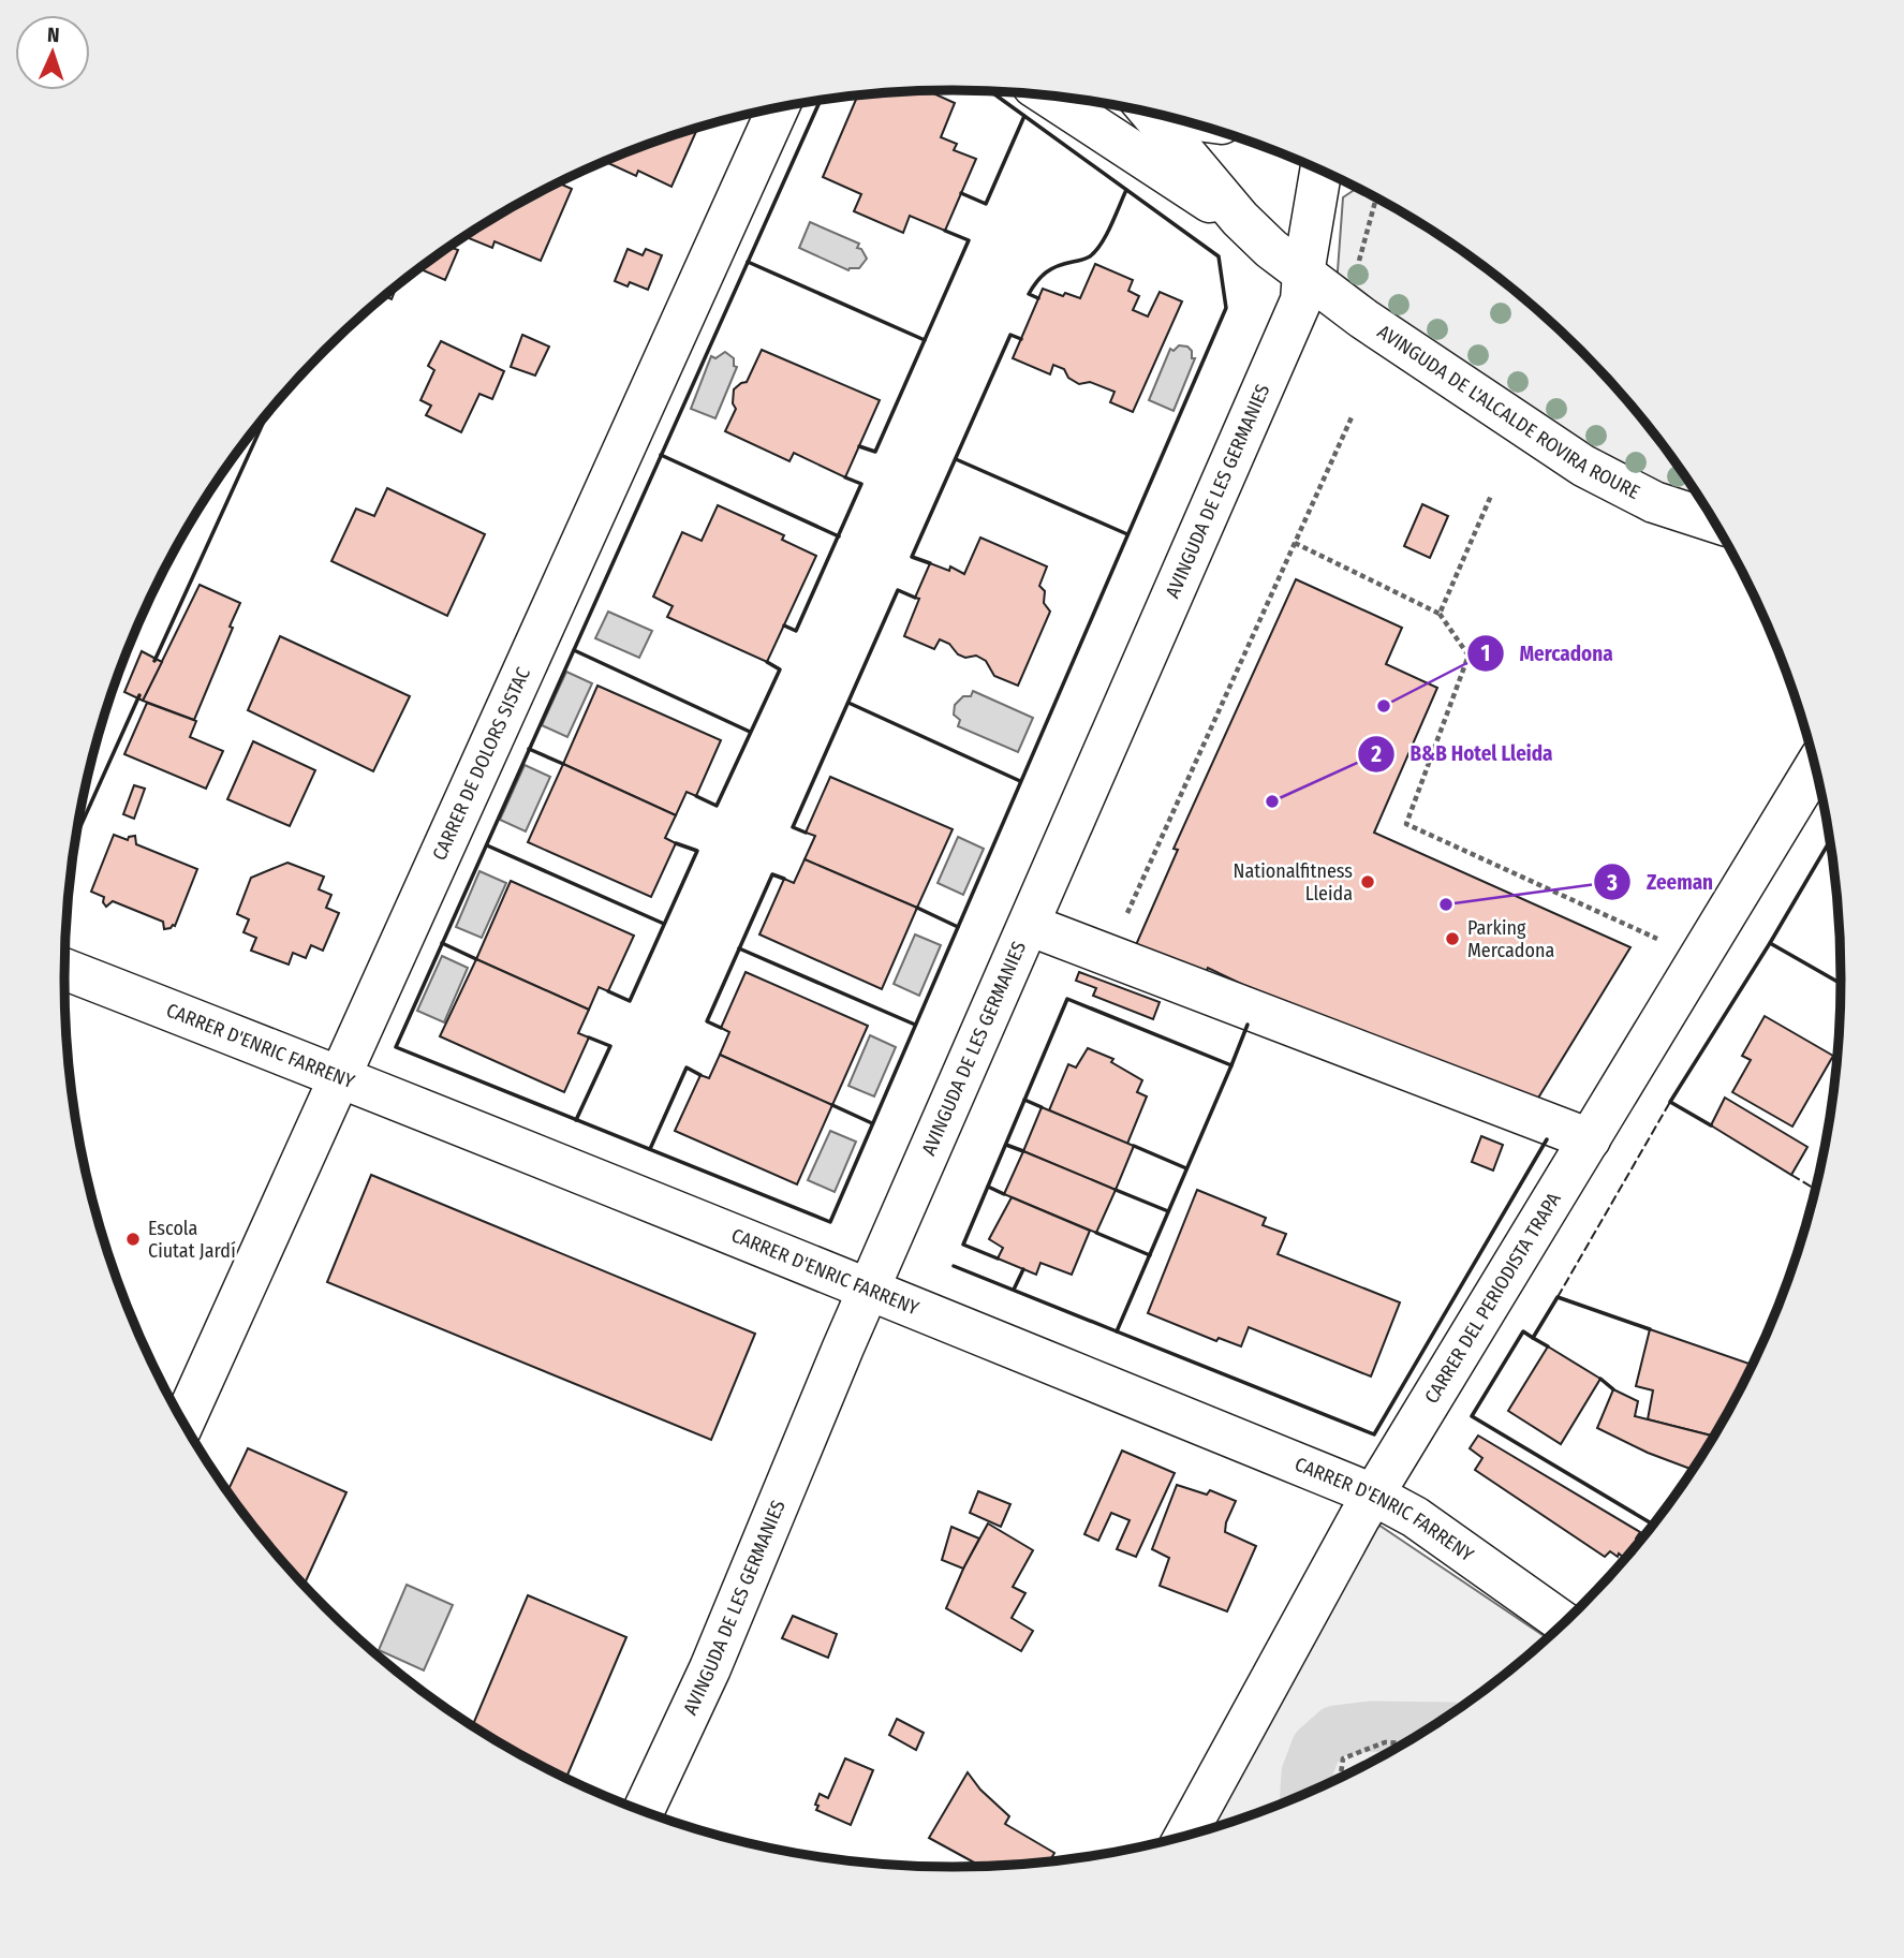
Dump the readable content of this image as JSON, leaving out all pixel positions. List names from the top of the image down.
{
  "streets": {
    "street": [
      "AVINGUDA DE L'ALCALDE ROVIRA ROURE",
      "AVINGUDA DE LES GERMANIES",
      "CARRER DE DOLORS SISTAC",
      "CARRER D'ENRIC FARRENY",
      "CARRER DEL PERIODISTA TRAPA"
    ]
  },
  "crossings": [
    ["AVINGUDA DE L'ALCALDE ROVIRA ROURE", "AVINGUDA DE LES GERMANIES"],
    ["AVINGUDA DE LES GERMANIES", "CARRER D'ENRIC FARRENY"],
    ["CARRER DE DOLORS SISTAC", "CARRER D'ENRIC FARRENY"],
    ["CARRER D'ENRIC FARRENY", "CARRER DEL PERIODISTA TRAPA"]
  ],
  "places": [
    "Mercadona",
    "B&B Hotel Lleida",
    "Nationalfitness Lleida",
    "Zeeman",
    "Parking Mercadona",
    "Escola Ciutat Jardí"
  ],
  "north": "top"
}
